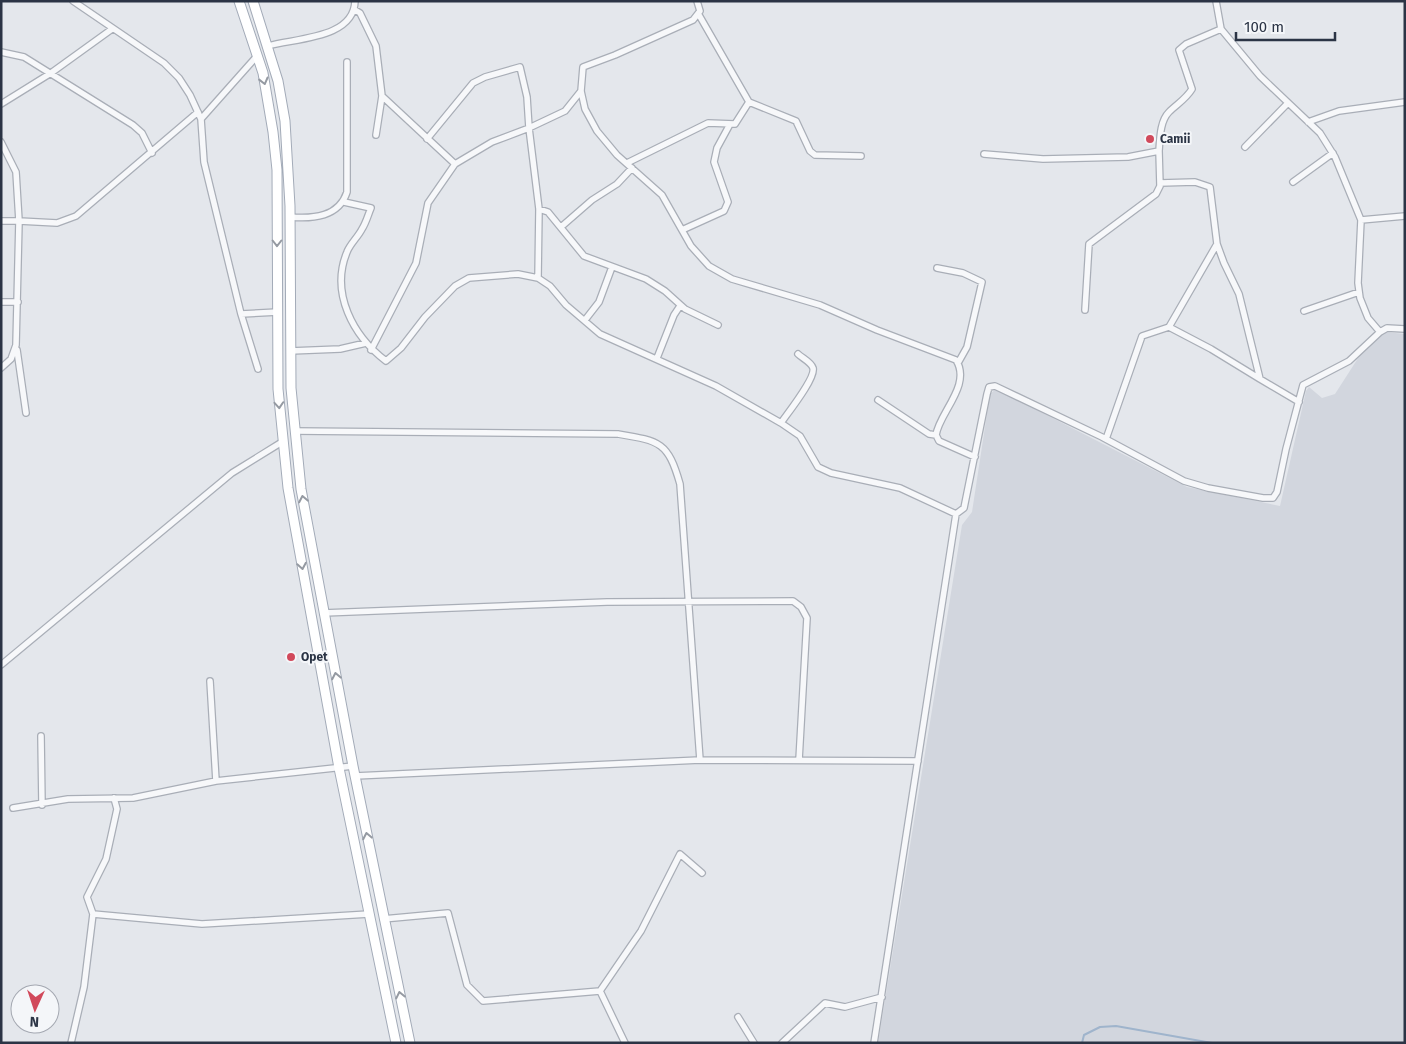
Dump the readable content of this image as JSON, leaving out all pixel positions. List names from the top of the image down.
{
  "places": ["Camii", "Opet"],
  "scale_bar": "100 m",
  "north": "bottom"
}
